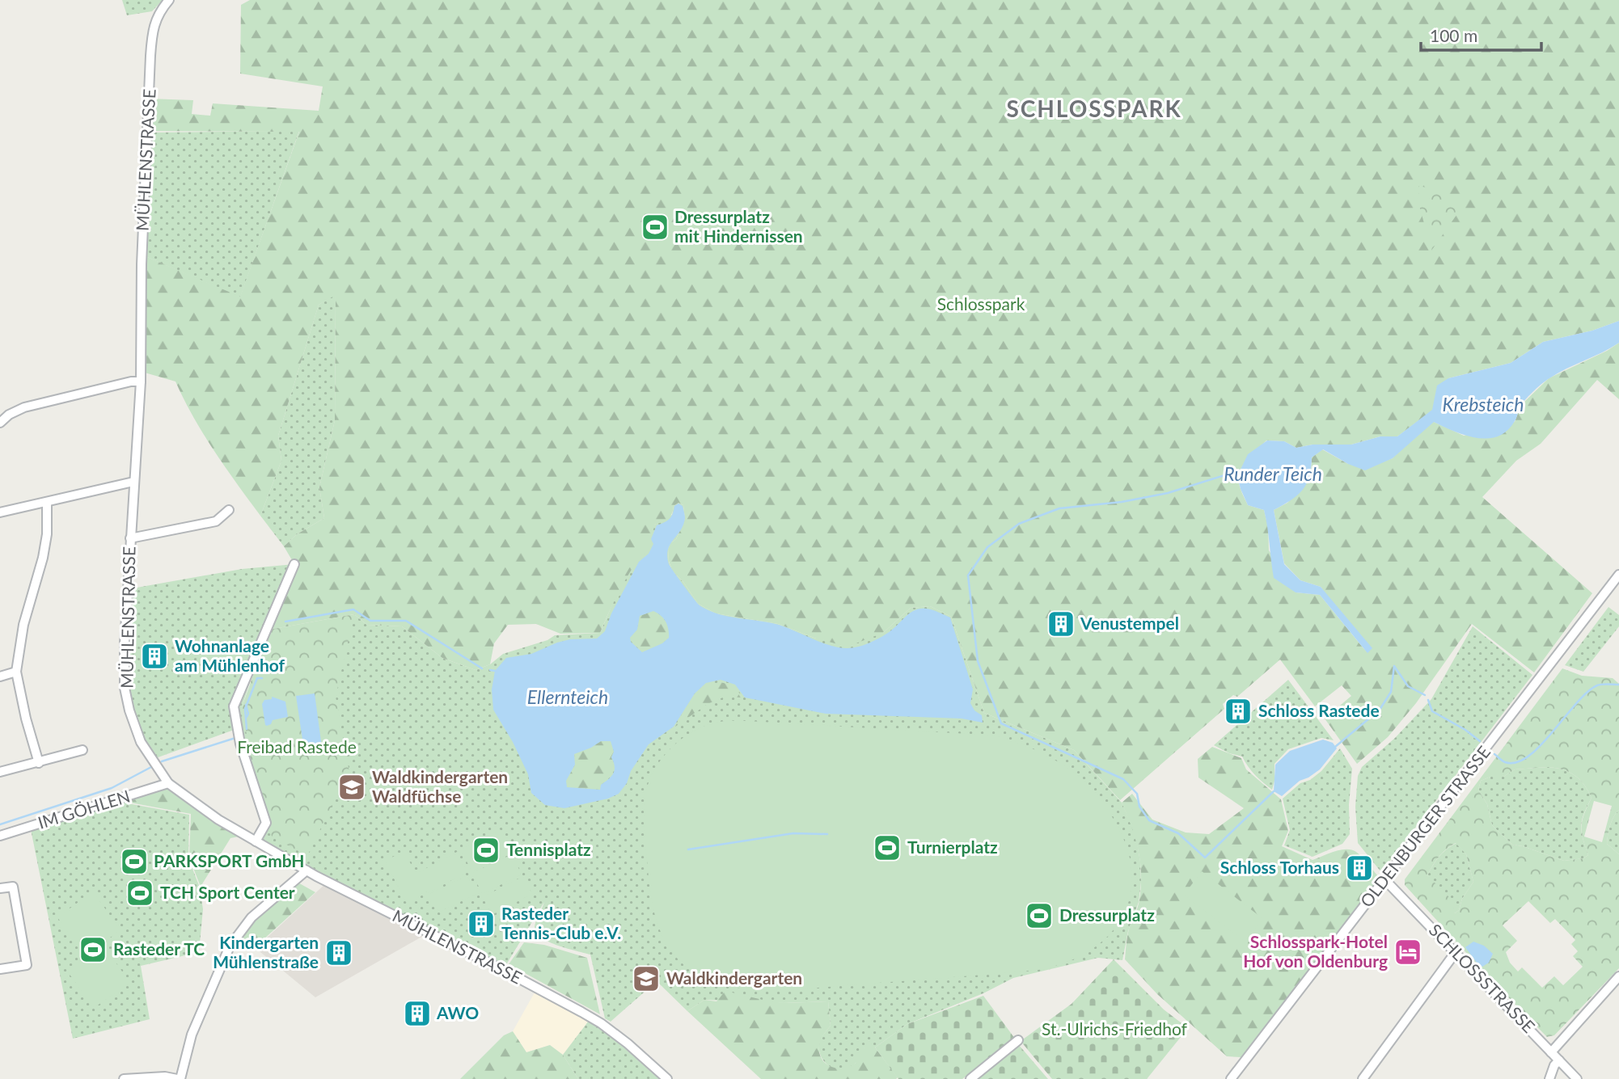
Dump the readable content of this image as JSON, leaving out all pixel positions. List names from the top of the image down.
{
  "streets": {
    "street": [
      "MÜHLENSTRASSE",
      "IM GÖHLEN",
      "OLDENBURGER STRASSE",
      "SCHLOSSSTRASSE"
    ]
  },
  "crossings": [
    ["MÜHLENSTRASSE", "IM GÖHLEN"],
    ["OLDENBURGER STRASSE", "SCHLOSSSTRASSE"]
  ],
  "districts": ["SCHLOSSPARK"],
  "water": ["Krebsteich", "Runder Teich", "Ellernteich"],
  "parks": ["Schlosspark", "Freibad Rastede", "St.-Ulrichs-Friedhof"],
  "places": {
    "sports": [
      "Dressurplatz mit Hindernissen",
      "Turnierplatz",
      "Tennisplatz",
      "PARKSPORT GmbH",
      "TCH Sport Center",
      "Dressurplatz",
      "Rasteder TC"
    ],
    "building": [
      "Venustempel",
      "Wohnanlage am Mühlenhof",
      "Schloss Rastede",
      "Schloss Torhaus",
      "Rasteder Tennis-Club e.V.",
      "Kindergarten Mühlenstraße",
      "AWO"
    ],
    "school or university": ["Waldkindergarten Waldfüchse", "Waldkindergarten"],
    "hotel": ["Schlosspark-Hotel Hof von Oldenburg"]
  },
  "scale_bar": "100 m"
}
